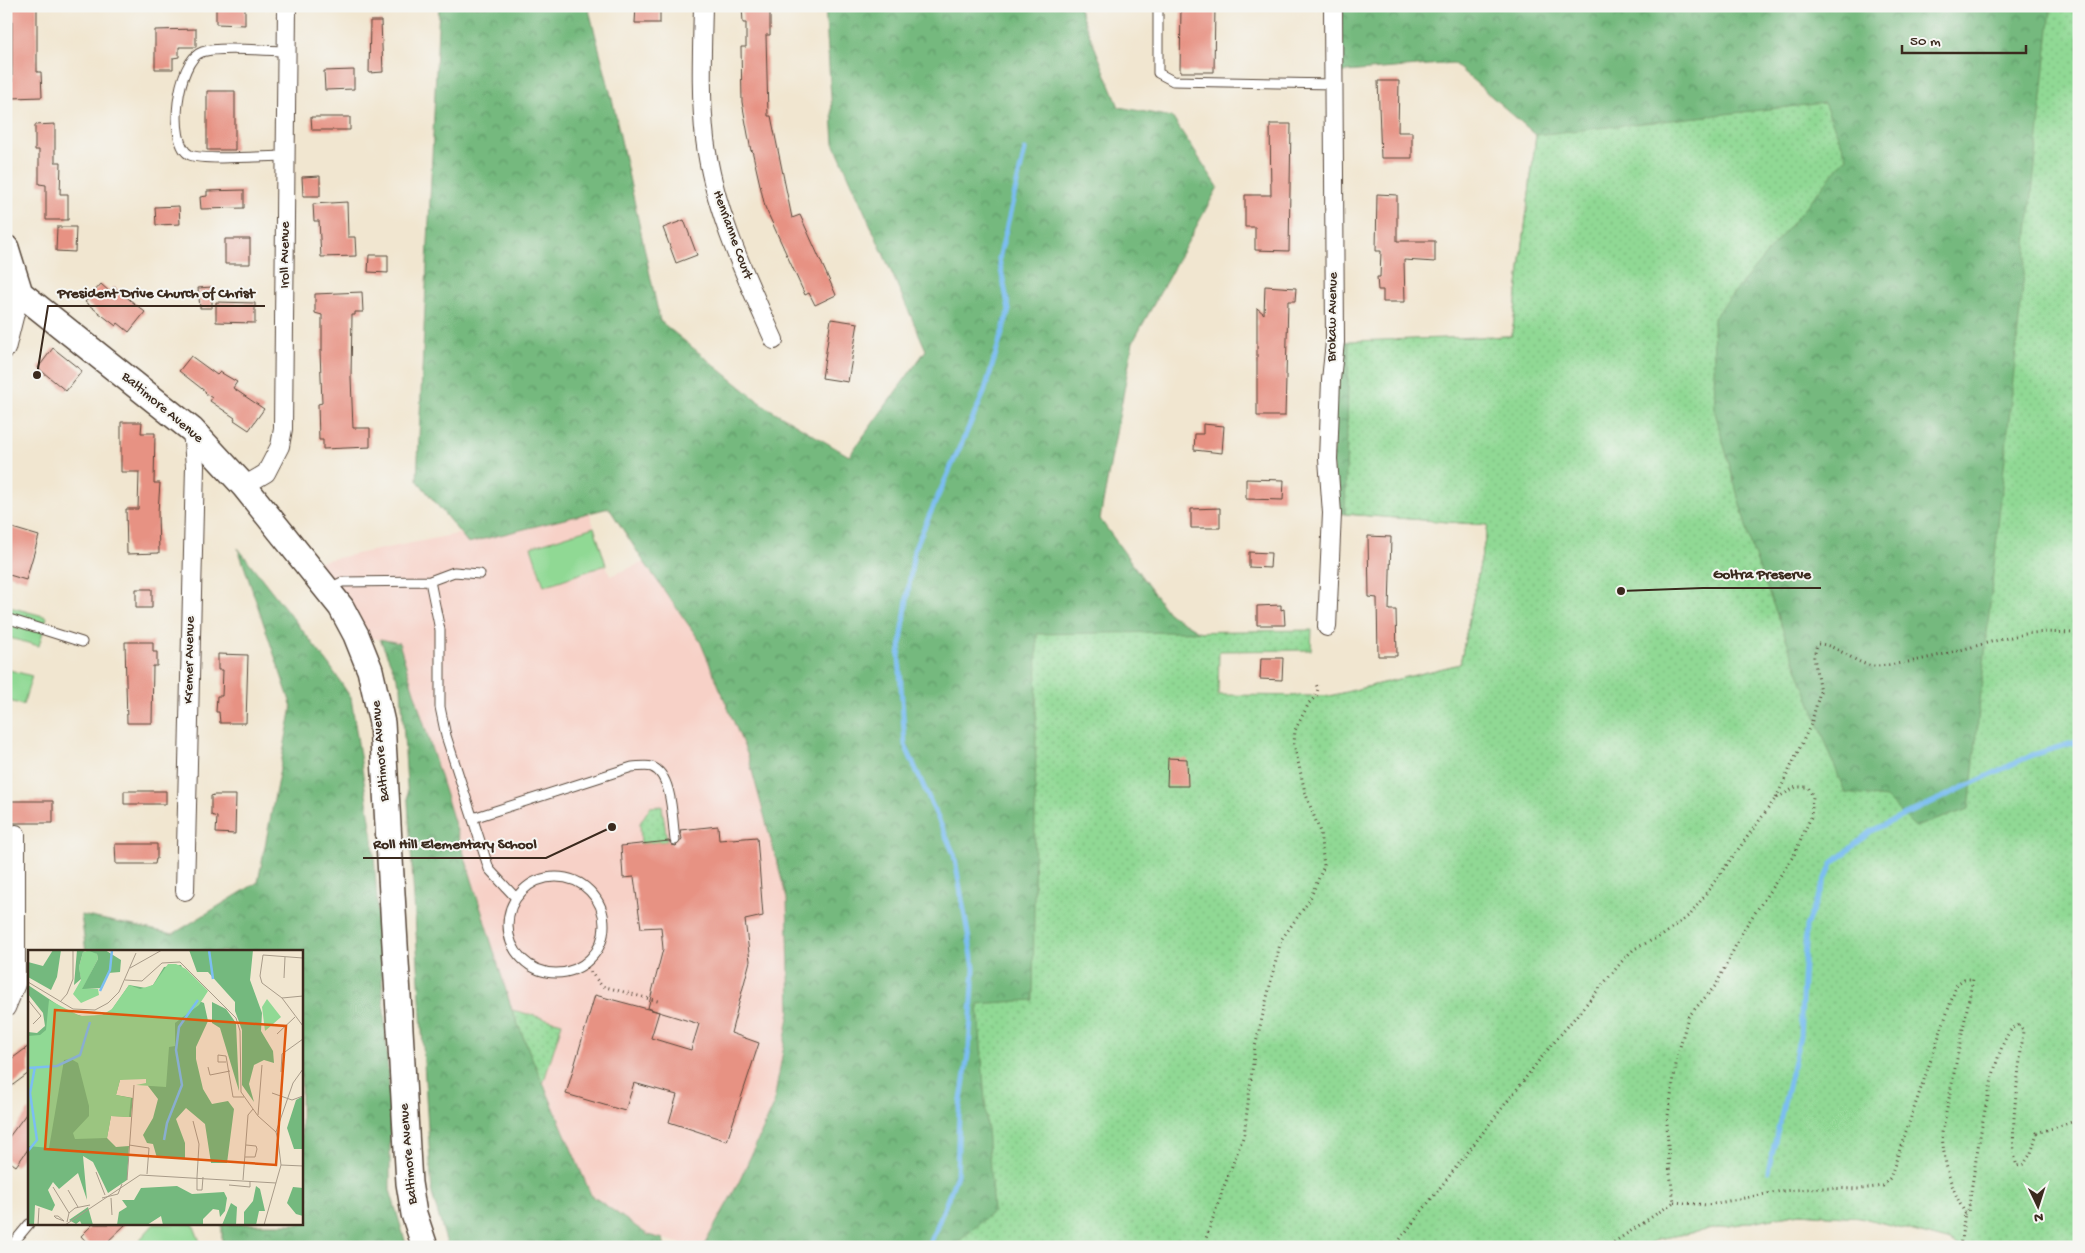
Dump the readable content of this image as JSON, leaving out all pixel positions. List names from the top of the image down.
{
  "streets": {
    "street": [
      "Henrianne Court",
      "Iroll Avenue",
      "Brokaw Avenue",
      "Baltimore Avenue",
      "Kremer Avenue"
    ]
  },
  "crossings": [
    ["Iroll Avenue", "Baltimore Avenue"],
    ["Baltimore Avenue", "Kremer Avenue"]
  ],
  "places": ["President Drive Church of Christ", "Goltra Preserve", "Roll Hill Elementary School"],
  "scale_bar": "50 m",
  "north": "bottom"
}
